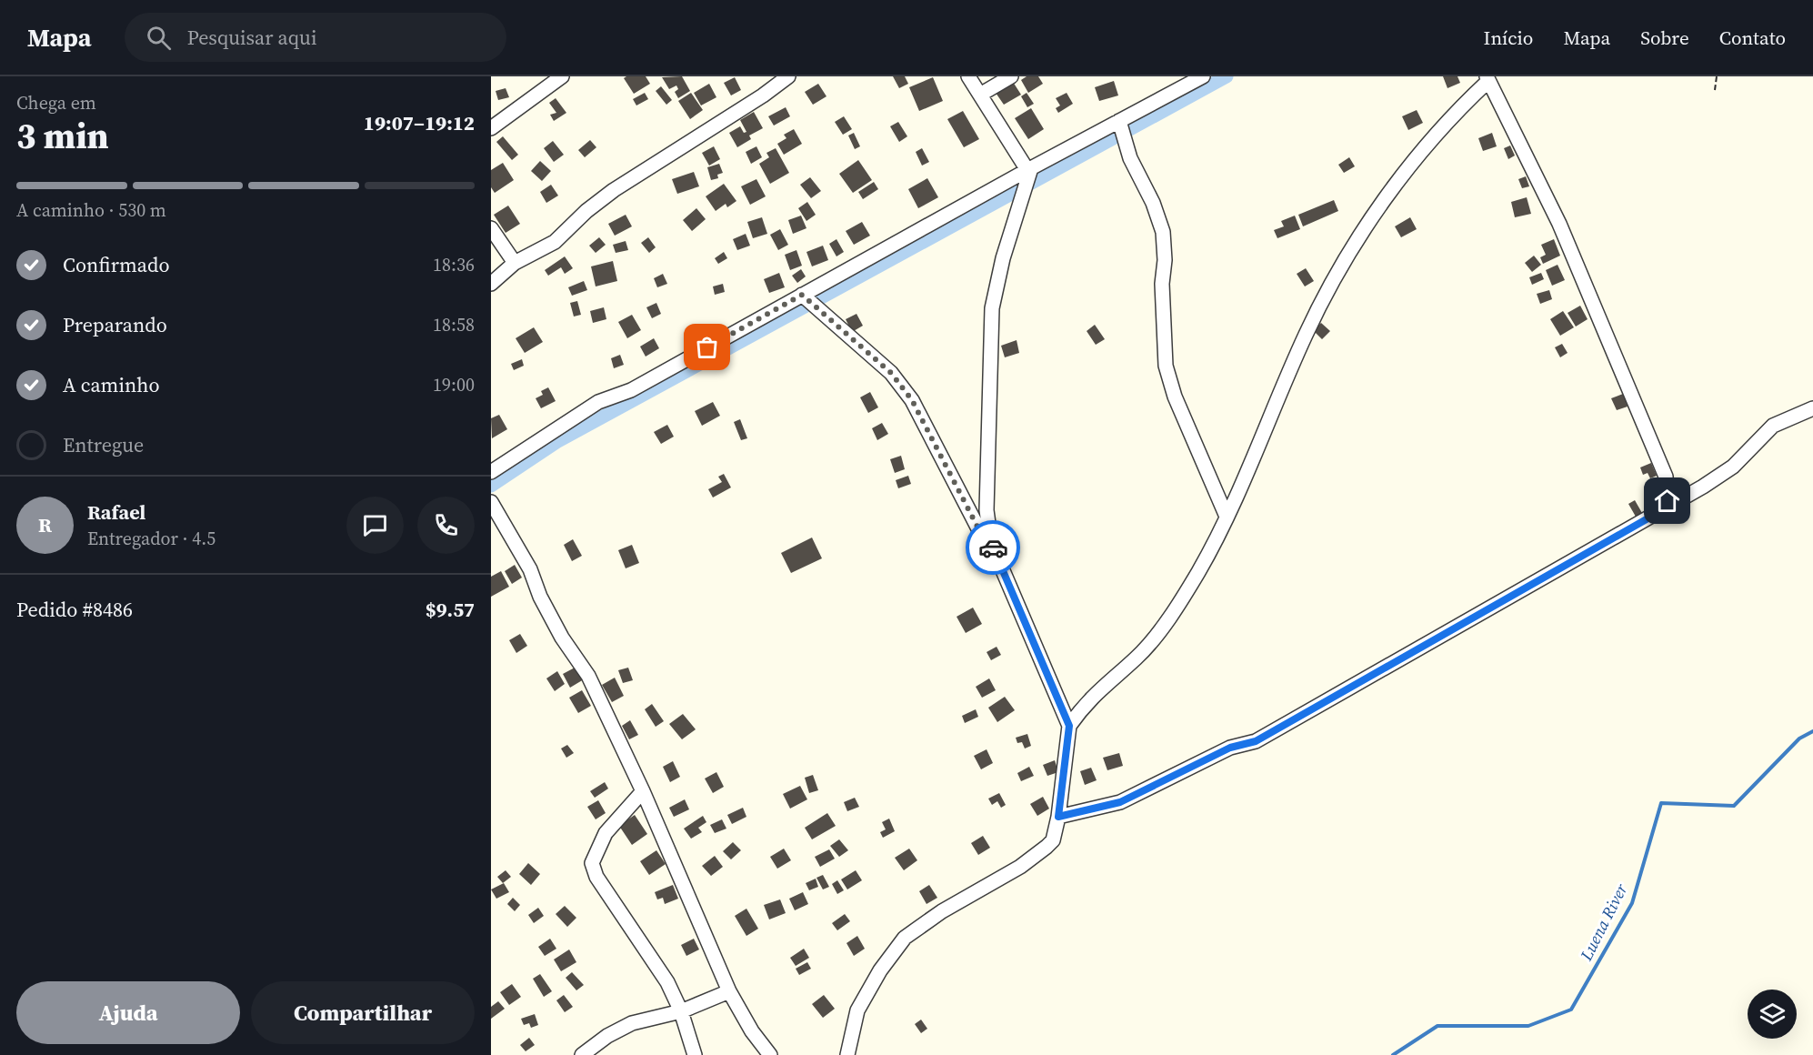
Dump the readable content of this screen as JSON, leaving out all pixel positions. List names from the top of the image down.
{
  "water": ["Luena River"],
  "page": {
    "header": "Mapa",
    "search": "Pesquisar aqui",
    "nav": [
      "Início",
      "Mapa",
      "Sobre",
      "Contato"
    ],
    "heading": ["3 min", "Chega em", "19:07–19:12"],
    "panel": [
      "Rafael",
      "Entregador · 4.5",
      "Pedido #8486",
      "$9.57"
    ],
    "bar": "A caminho · 530 m",
    "list": [
      ["Confirmado", "18:36"],
      ["Preparando", "18:58"],
      ["A caminho", "19:00"],
      "Entregue"
    ],
    "round": "R",
    "buttons": ["Ajuda", "Compartilhar"]
  }
}
